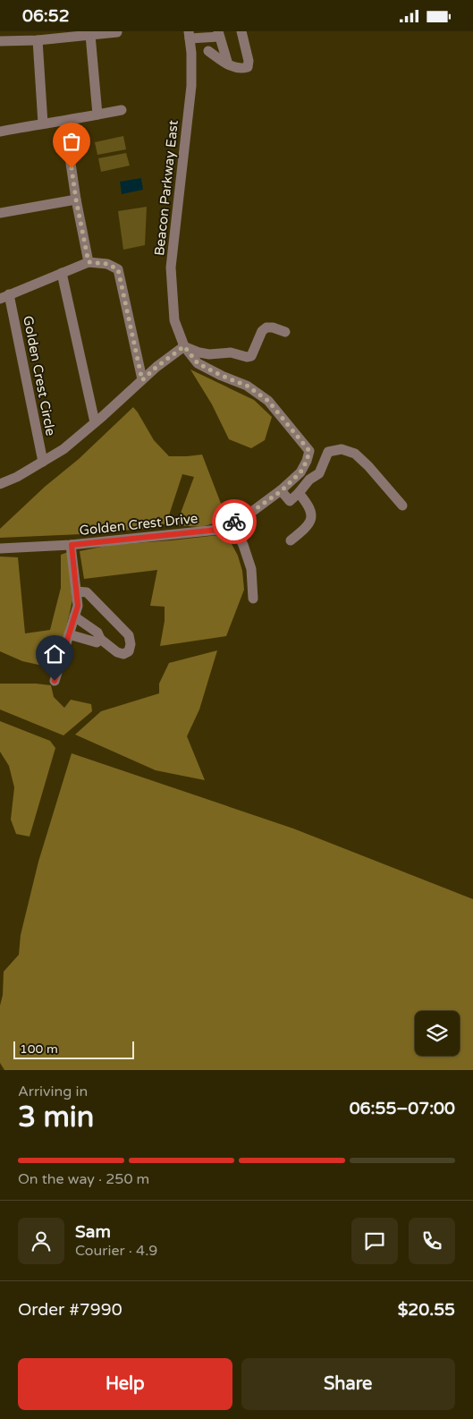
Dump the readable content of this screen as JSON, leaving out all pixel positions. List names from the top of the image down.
{
  "streets": {
    "street": ["Beacon Parkway East", "Golden Crest Circle", "Golden Crest Drive"]
  },
  "crossings": [
    ["Beacon Parkway East", "Golden Crest Circle"],
    ["Beacon Parkway East", "Golden Crest Drive"]
  ],
  "scale_bar": "100 m",
  "page": {
    "status": "06:52",
    "scale": "100 m",
    "heading": ["3 min", "Arriving in", "06:55–07:00"],
    "panel": [
      "Sam",
      "Courier · 4.9",
      "Order #7990",
      "$20.55"
    ],
    "bar": "On the way · 250 m",
    "buttons": ["Help", "Share"]
  }
}
